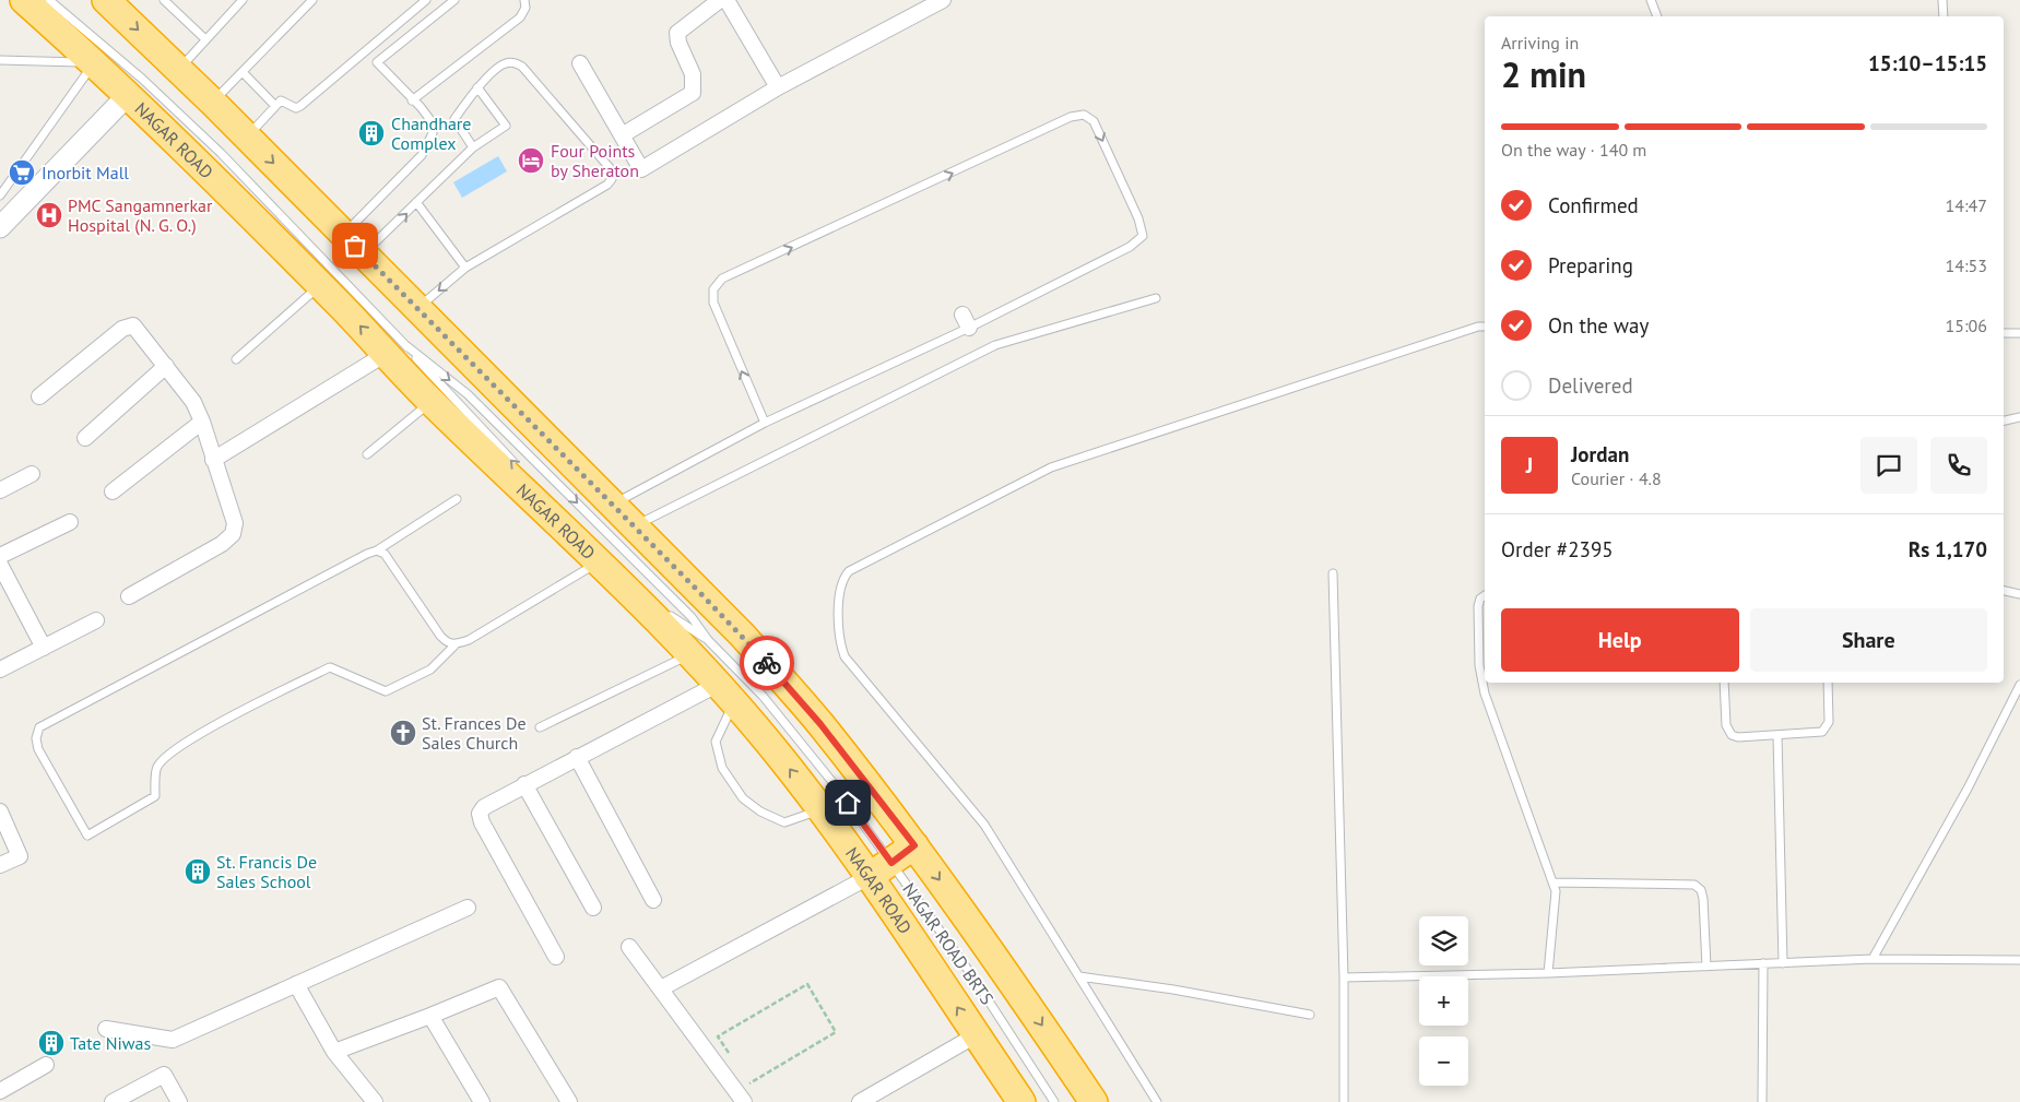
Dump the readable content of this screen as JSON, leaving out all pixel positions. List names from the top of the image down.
{
  "streets": {
    "highway": ["NAGAR ROAD"],
    "lane": ["NAGAR ROAD BRTS"]
  },
  "crossings": [
    ["NAGAR ROAD", "NAGAR ROAD BRTS"]
  ],
  "places": {
    "building": ["Chandhare Complex", "St. Francis De Sales School", "Tate Niwas"],
    "hotel": ["Four Points by Sheraton"],
    "supermarket": ["Inorbit Mall"],
    "hospital": ["PMC Sangamnerkar Hospital (N. G. O.)"],
    "church": ["St. Frances De Sales Church"]
  },
  "page": {
    "heading": ["2 min", "Arriving in", "15:10–15:15"],
    "panel": [
      "Jordan",
      "Courier · 4.8",
      "Order #2395",
      "Rs 1,170"
    ],
    "bar": "On the way · 140 m",
    "list": [
      ["Confirmed", "14:47"],
      ["Preparing", "14:53"],
      ["On the way", "15:06"],
      "Delivered"
    ],
    "round": "J",
    "buttons": ["Help", "Share"],
    "map_buttons": ["+", "−"]
  }
}
